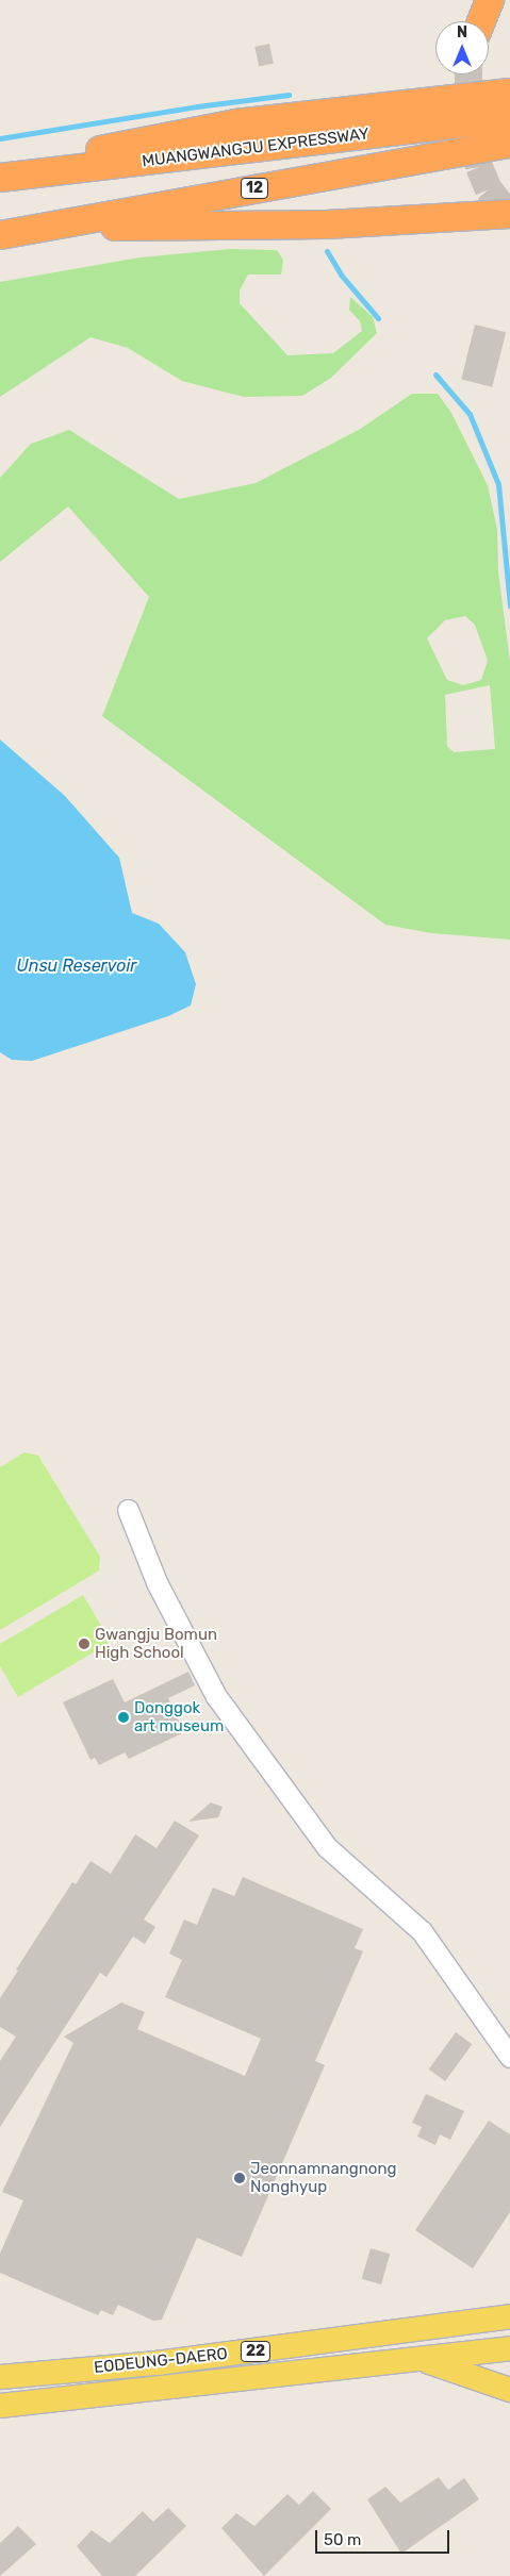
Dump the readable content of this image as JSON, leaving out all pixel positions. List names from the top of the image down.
{
  "streets": {
    "highway": ["MUANGWANGJU EXPRESSWAY", "12"],
    "main road": ["22", "EODEUNG-DAERO"]
  },
  "water": ["Unsu Reservoir"],
  "places": ["Gwangju Bomun High School", "Donggok art museum", "Jeonnamnangnong Nonghyup"],
  "scale_bar": "50 m",
  "north": "top"
}
